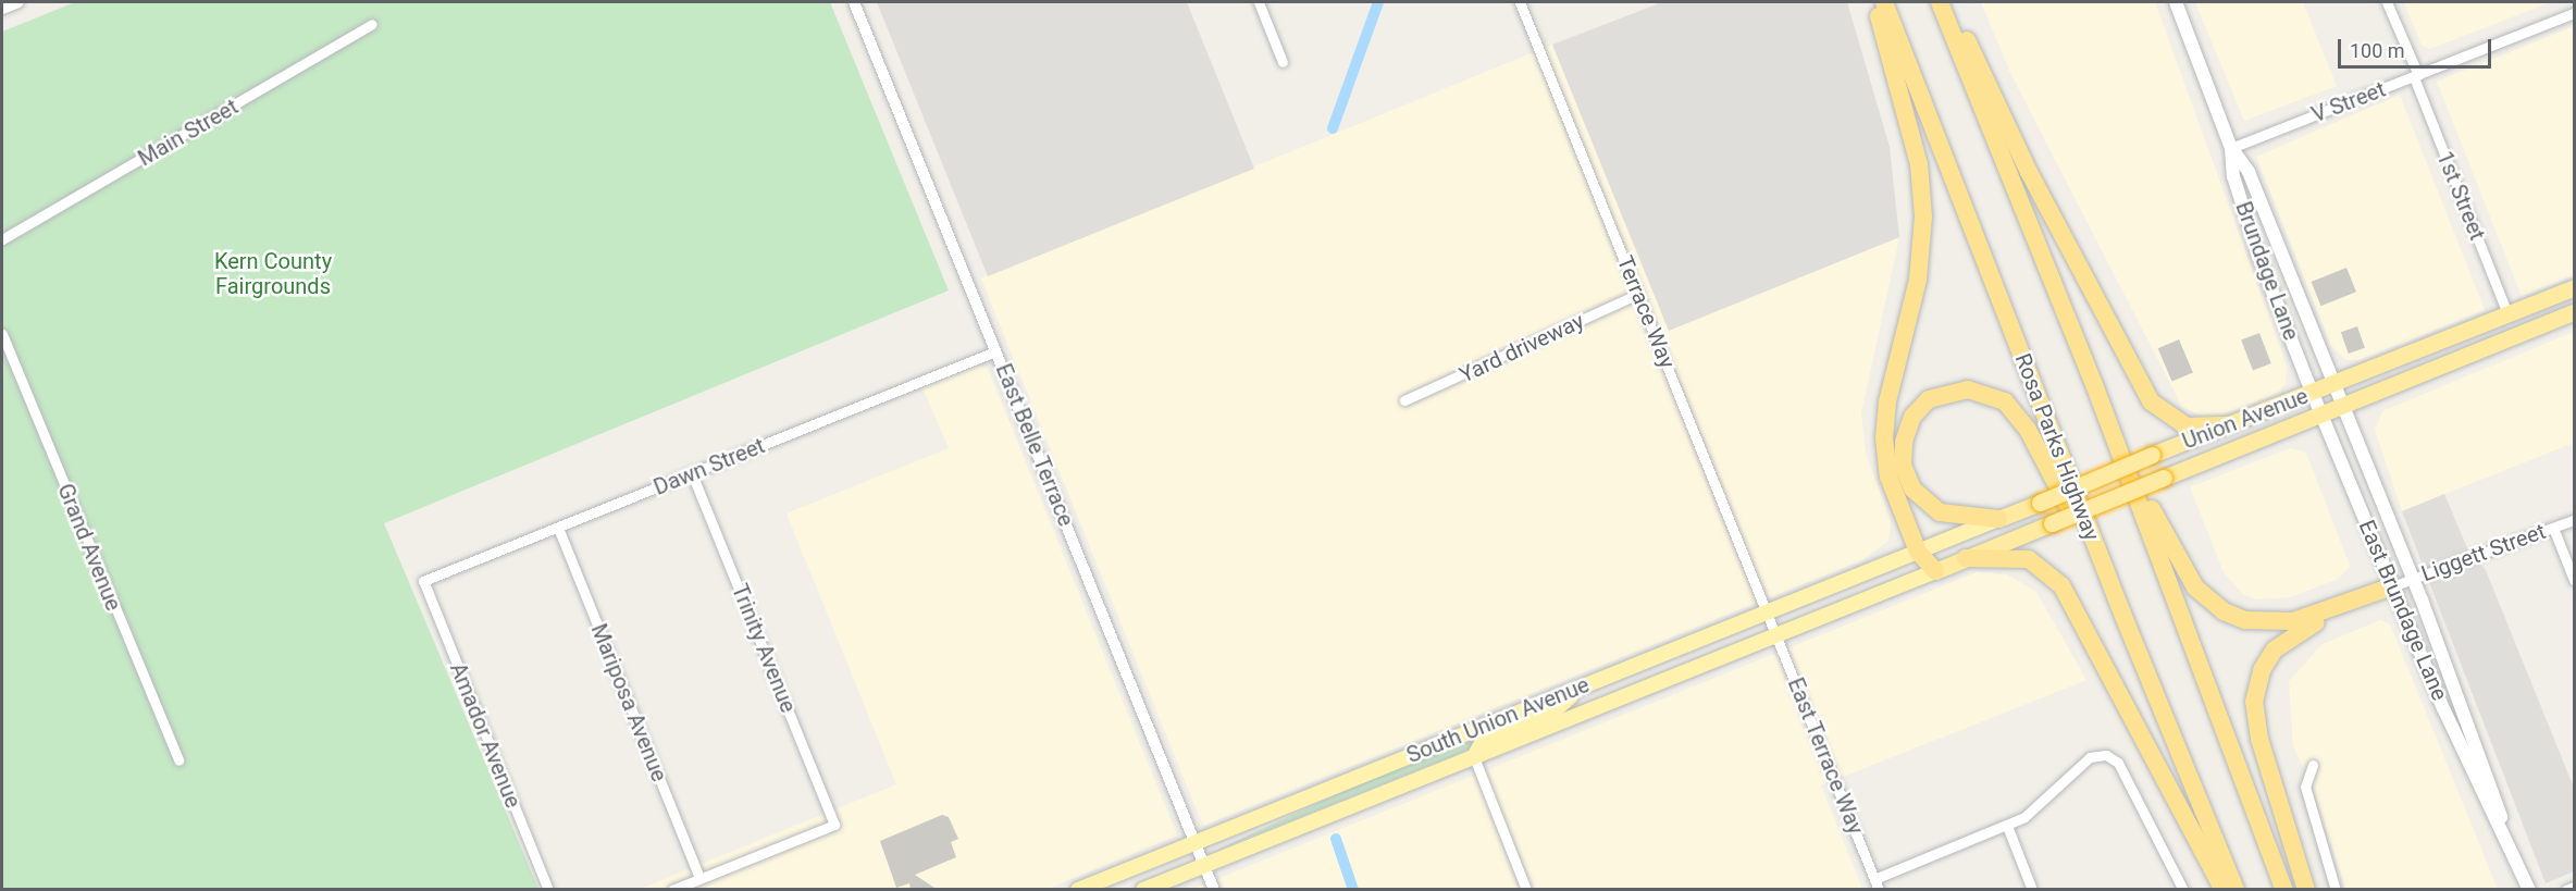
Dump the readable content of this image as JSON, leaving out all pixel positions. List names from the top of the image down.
{
  "streets": {
    "highway": ["Union Avenue", "Rosa Parks Highway"],
    "main road": ["Brundage Lane", "East Brundage Lane", "South Union Avenue"],
    "street": [
      "V Street",
      "Main Street",
      "1st Street",
      "Terrace Way",
      "Yard driveway",
      "East Belle Terrace",
      "Dawn Street",
      "Grand Avenue",
      "Liggett Street",
      "Trinity Avenue",
      "Mariposa Avenue",
      "Amador Avenue",
      "East Terrace Way"
    ]
  },
  "crossings": [
    ["V Street", "1st Street"],
    ["V Street", "Brundage Lane"],
    ["1st Street", "Union Avenue"],
    ["Brundage Lane", "Union Avenue"],
    ["Brundage Lane", "East Brundage Lane"],
    ["Terrace Way", "Yard driveway"],
    ["Terrace Way", "South Union Avenue"],
    ["Terrace Way", "East Terrace Way"],
    ["Union Avenue", "East Brundage Lane"],
    ["Union Avenue", "South Union Avenue"],
    ["East Belle Terrace", "Dawn Street"],
    ["East Belle Terrace", "South Union Avenue"],
    ["Dawn Street", "Trinity Avenue"],
    ["Dawn Street", "Mariposa Avenue"],
    ["Dawn Street", "Amador Avenue"],
    ["Liggett Street", "East Brundage Lane"],
    ["Trinity Avenue", "Mariposa Avenue"],
    ["South Union Avenue", "East Terrace Way"]
  ],
  "parks": ["Kern County Fairgrounds"],
  "scale_bar": "100 m"
}
